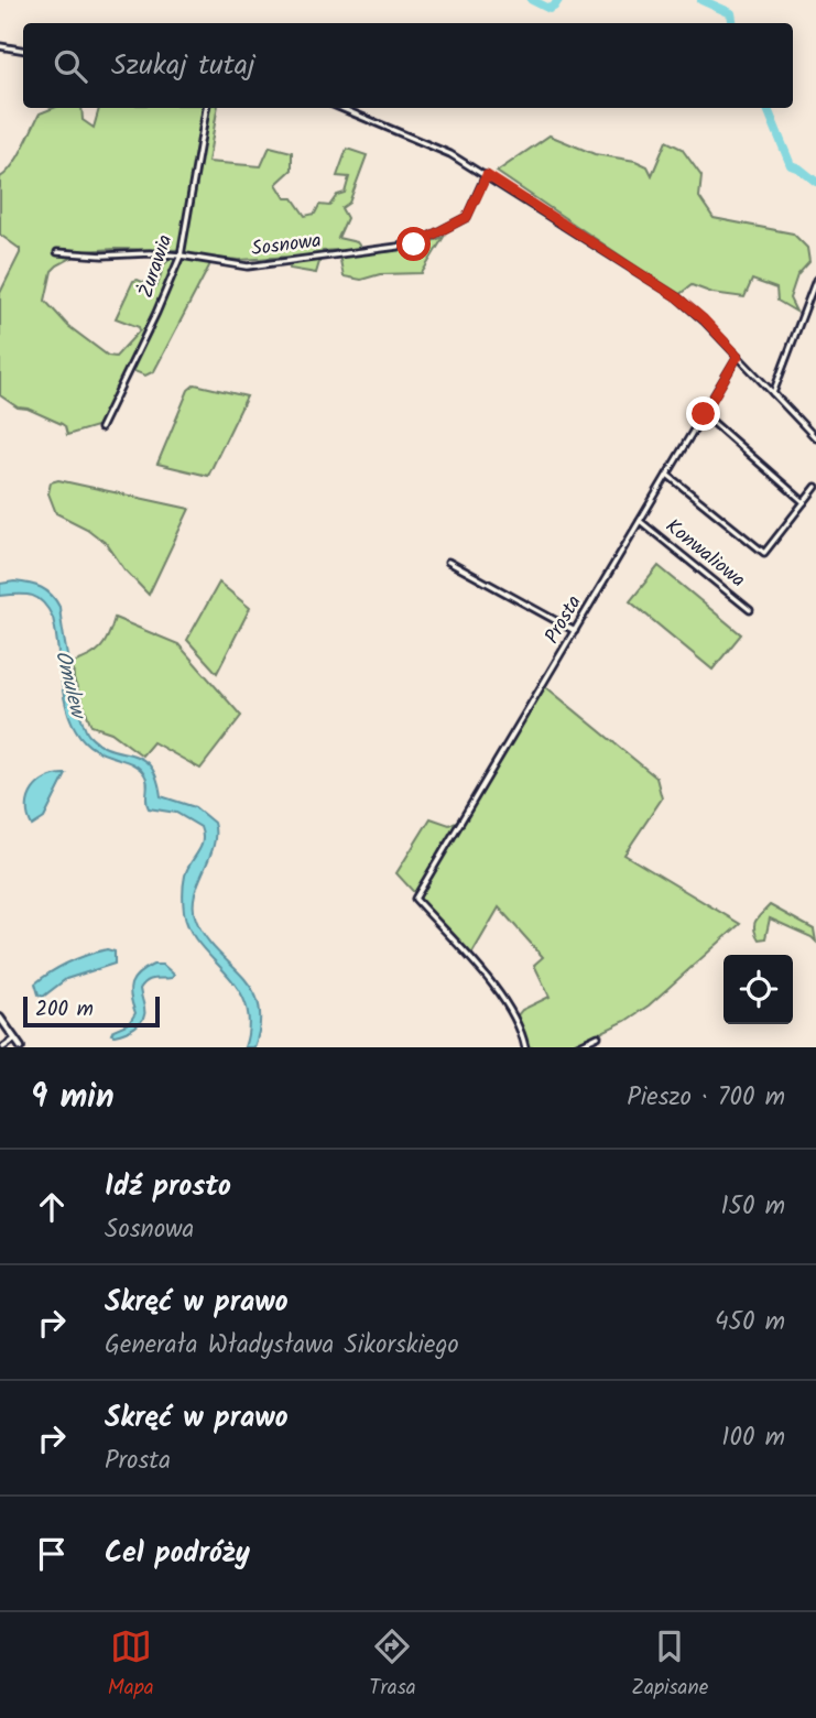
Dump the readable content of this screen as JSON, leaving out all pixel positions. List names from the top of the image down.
{
  "streets": {
    "street": [
      "Sosnowa",
      "Żurawia",
      "Konwaliowa",
      "Prosta"
    ]
  },
  "crossings": [
    ["Sosnowa", "Żurawia"],
    ["Konwaliowa", "Prosta"]
  ],
  "water": ["Omulew"],
  "scale_bar": "200 m",
  "page": {
    "search": "Szukaj tutaj",
    "scale": "200 m",
    "heading": ["9 min", "Pieszo · 700 m"],
    "list": [
      ["Idź prosto", "Sosnowa", "150 m"],
      ["Skręć w prawo", "Generała Władysława Sikorskiego", "450 m"],
      ["Skręć w prawo", "Prosta", "100 m"],
      "Cel podróży"
    ],
    "nav": ["Mapa", "Trasa", "Zapisane"]
  }
}
